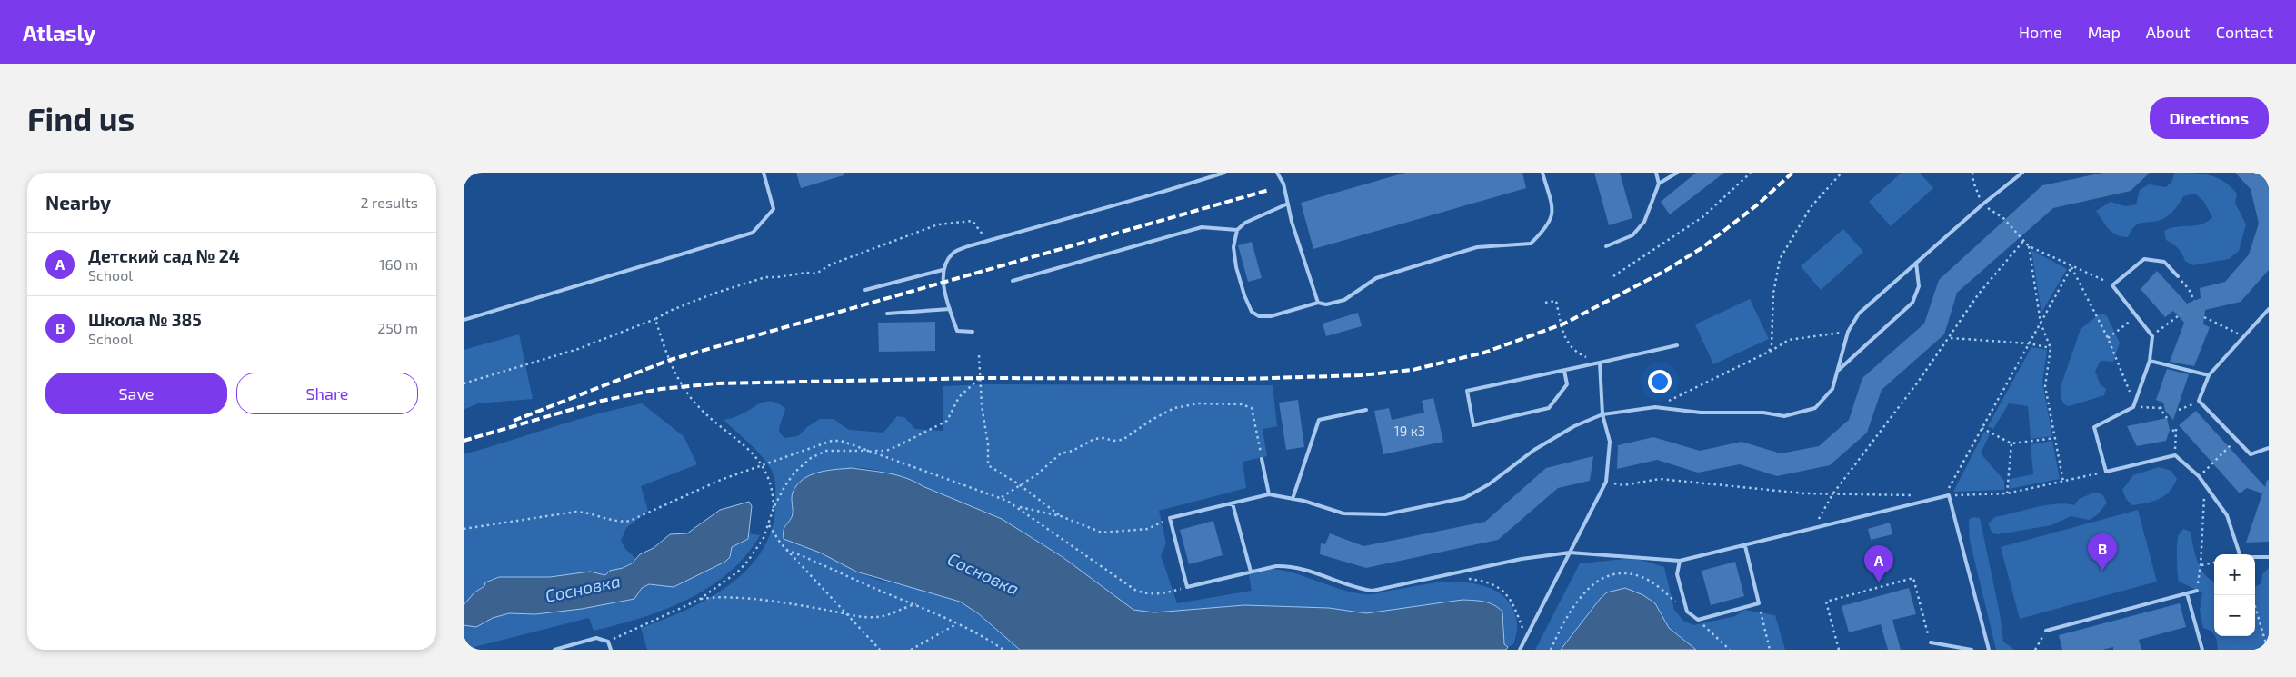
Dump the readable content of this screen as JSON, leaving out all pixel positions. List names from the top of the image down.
{
  "water": ["Сосновка"],
  "house_numbers": ["19 к3"],
  "page": {
    "header": "Atlasly",
    "nav": [
      "Home",
      "Map",
      "About",
      "Contact"
    ],
    "buttons": [
      "Directions",
      ["Save", "Share"]
    ],
    "title": "Find us",
    "heading": ["Nearby", "2 results"],
    "list": [
      {
        "mark": "A",
        "name": "Детский сад № 24",
        "note": "School",
        "value": "160 m"
      },
      {
        "mark": "B",
        "name": "Школа № 385",
        "note": "School",
        "value": "250 m"
      }
    ],
    "pins": ["B", "A"],
    "map_buttons": ["+", "−"]
  }
}
